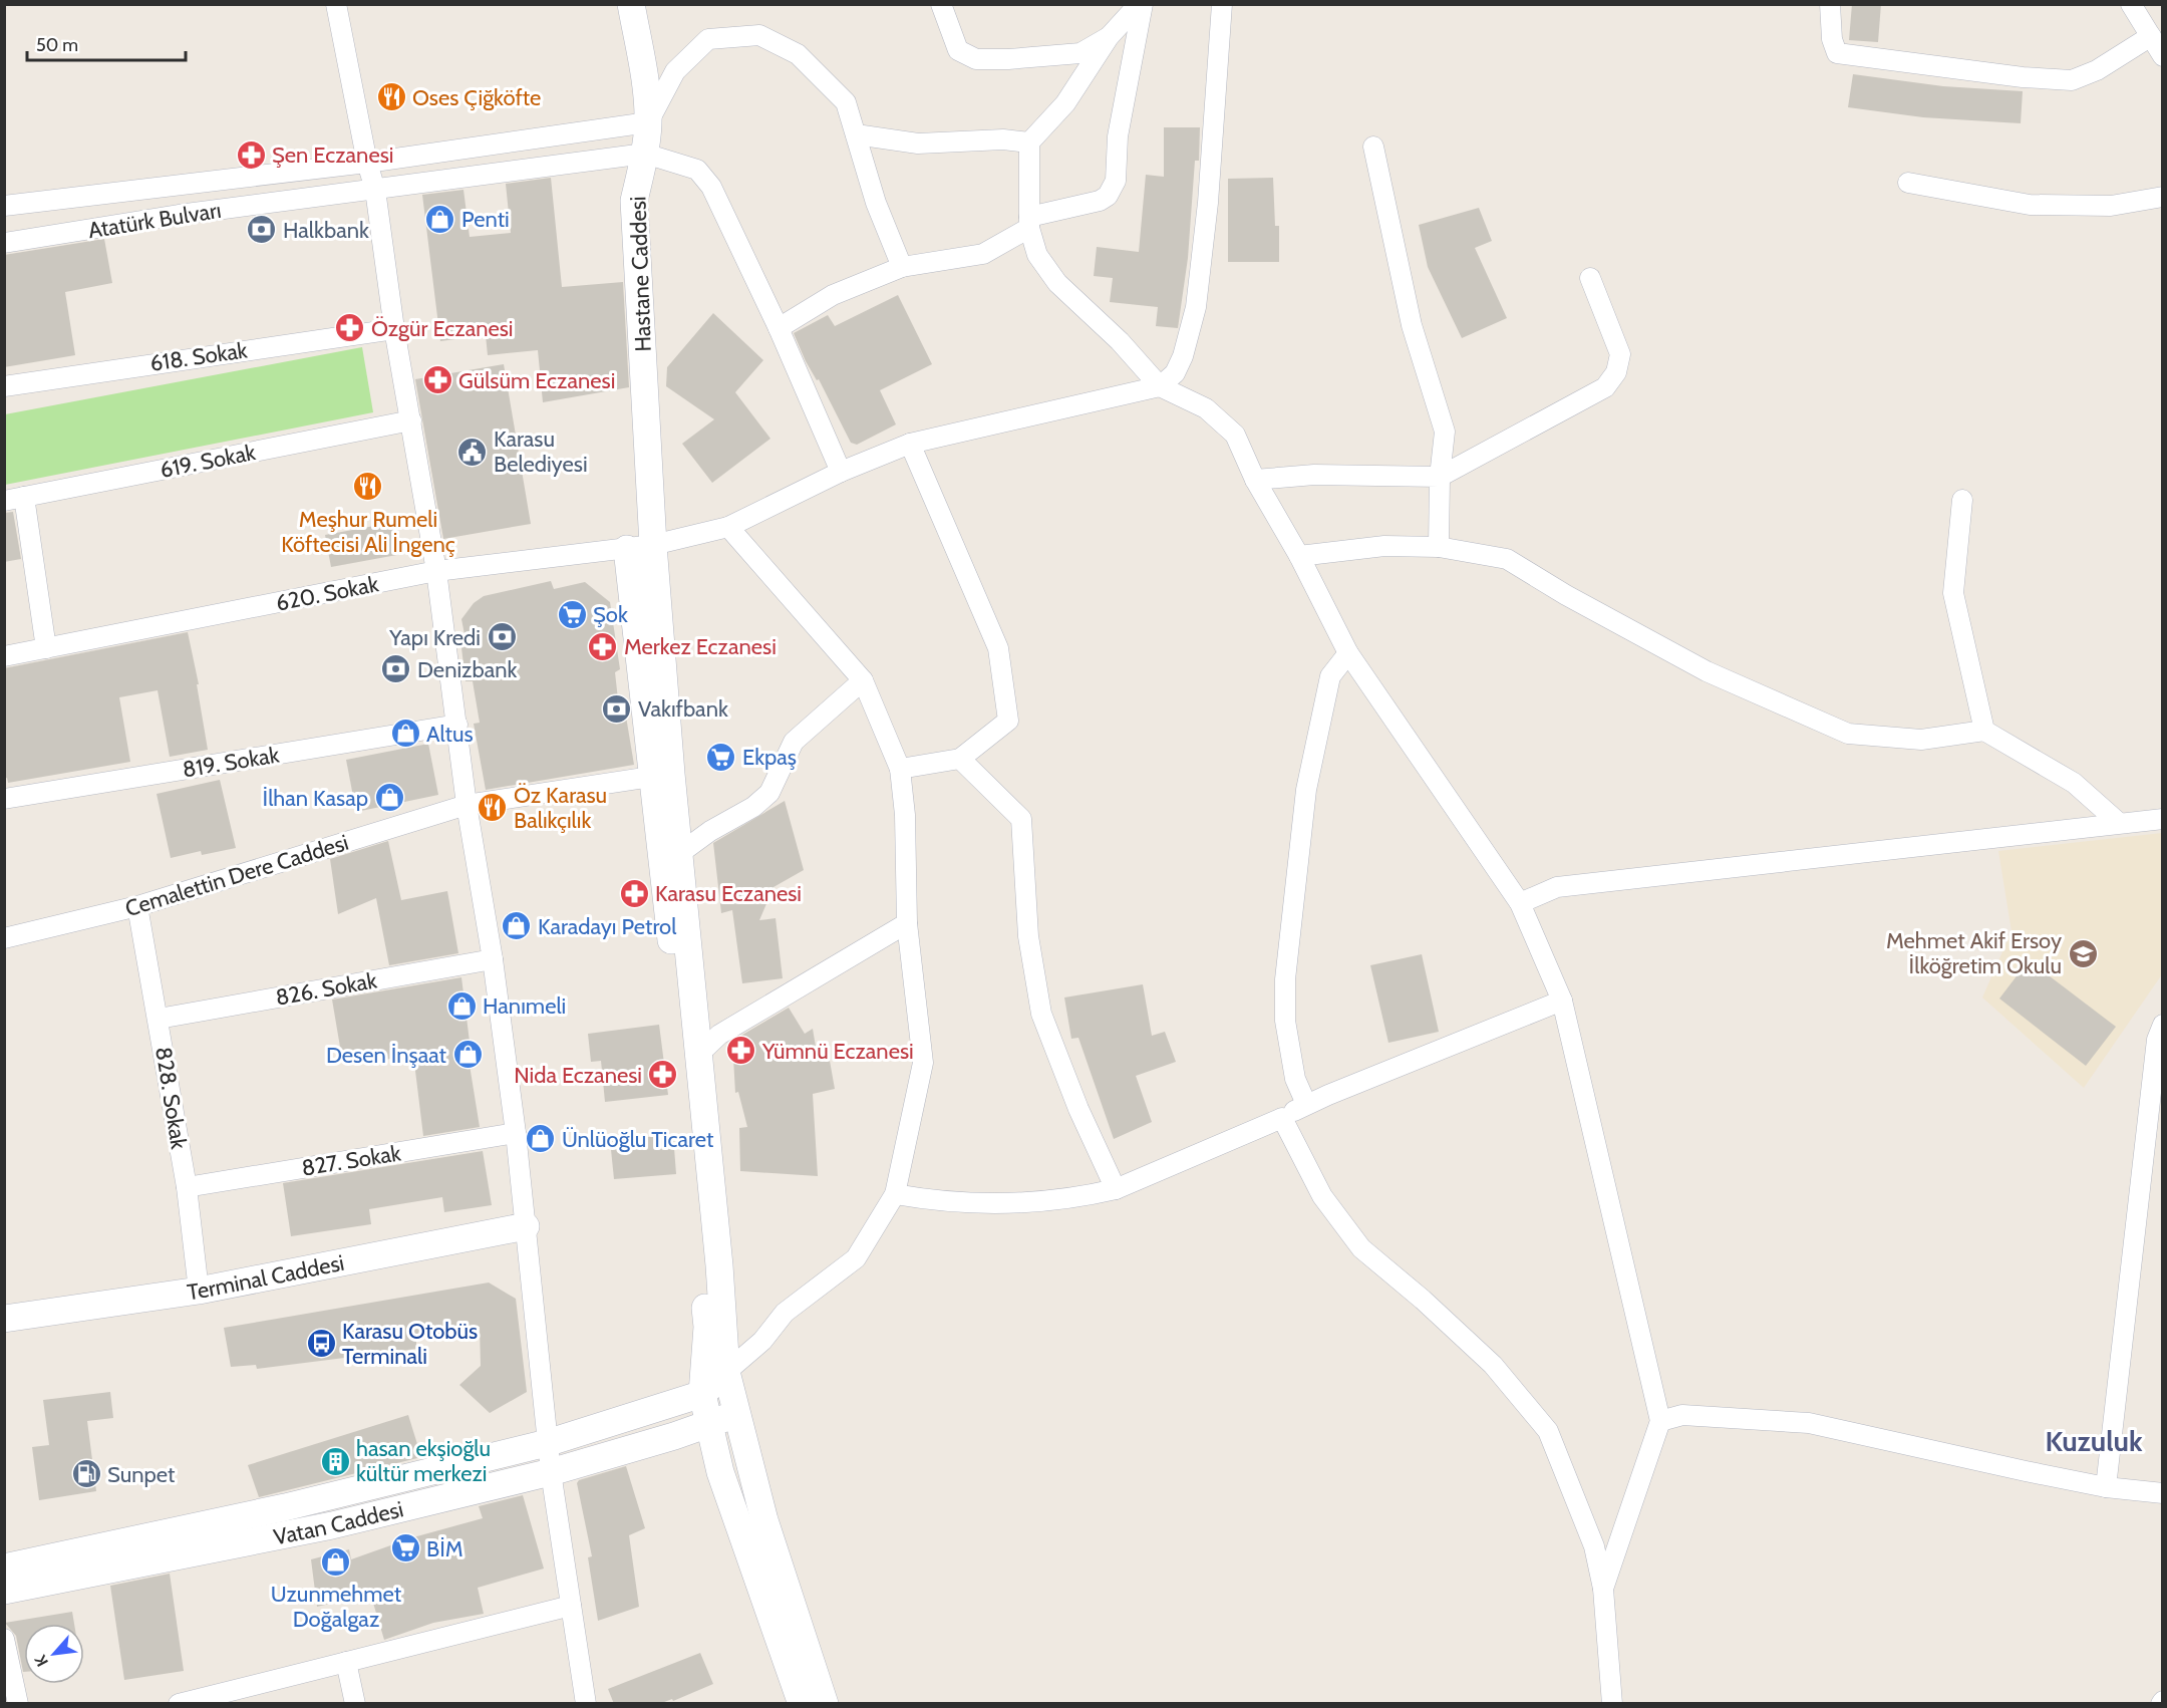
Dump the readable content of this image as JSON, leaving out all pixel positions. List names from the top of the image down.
{
  "streets": {
    "main road": ["Hastane Caddesi", "Terminal Caddesi", "Vatan Caddesi"],
    "street": [
      "Atatürk Bulvarı",
      "618. Sokak",
      "619. Sokak",
      "620. Sokak",
      "819. Sokak",
      "Cemalettin Dere Caddesi",
      "826. Sokak",
      "828. Sokak",
      "827. Sokak"
    ]
  },
  "crossings": [
    ["Atatürk Bulvarı", "Hastane Caddesi"],
    ["Hastane Caddesi", "620. Sokak"],
    ["Hastane Caddesi", "Cemalettin Dere Caddesi"],
    ["Cemalettin Dere Caddesi", "828. Sokak"],
    ["826. Sokak", "828. Sokak"],
    ["828. Sokak", "827. Sokak"],
    ["828. Sokak", "Terminal Caddesi"]
  ],
  "districts": ["Kuzuluk"],
  "places": {
    "restaurant": ["Oses Çiğköfte", "Meşhur Rumeli Köftecisi Ali İngenç", "Öz Karasu Balıkçılık"],
    "pharmacy": [
      "Şen Eczanesi",
      "Özgür Eczanesi",
      "Gülsüm Eczanesi",
      "Merkez Eczanesi",
      "Karasu Eczanesi",
      "Yümnü Eczanesi",
      "Nida Eczanesi"
    ],
    "shop": [
      "Penti",
      "Altus",
      "İlhan Kasap",
      "Karadayı Petrol",
      "Hanımeli",
      "Desen İnşaat",
      "Ünlüoğlu Ticaret",
      "Uzunmehmet Doğalgaz"
    ],
    "bank": [
      "Halkbank",
      "Yapı Kredi",
      "Denizbank",
      "Vakıfbank"
    ],
    "public building": ["Karasu Belediyesi"],
    "supermarket": ["Şok", "Ekpaş", "BİM"],
    "school or university": ["Mehmet Akif Ersoy İlköğretim Okulu"],
    "bus stop": ["Karasu Otobüs Terminali"],
    "building": ["hasan ekşioğlu kültür merkezi"],
    "fuel station": ["Sunpet"]
  },
  "scale_bar": "50 m",
  "north": "bottom left"
}
